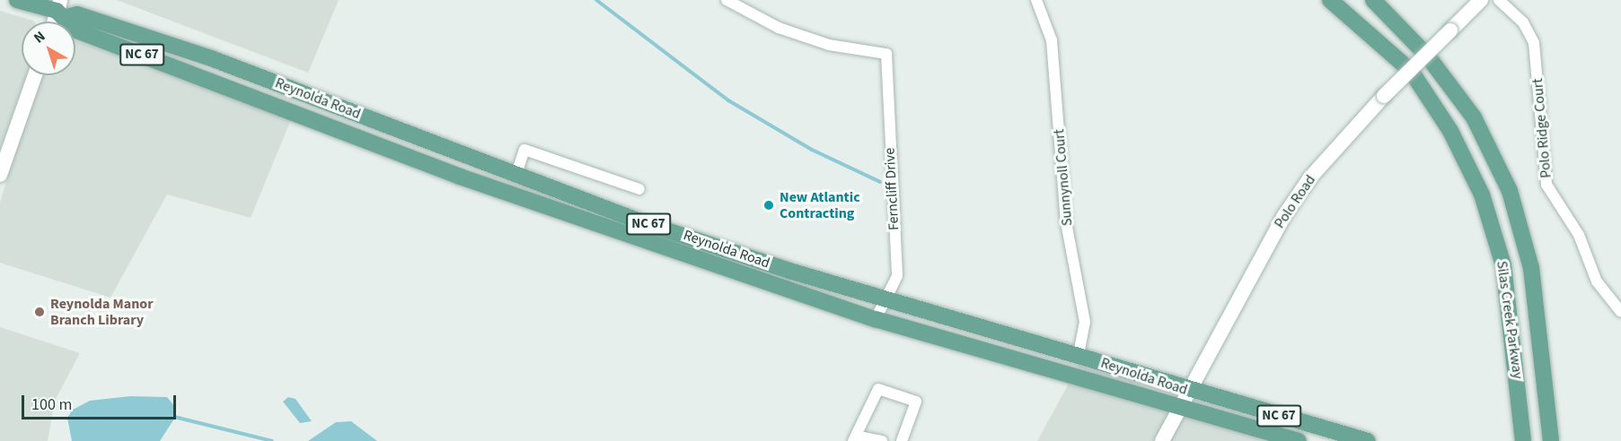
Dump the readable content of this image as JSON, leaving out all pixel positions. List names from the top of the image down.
{
  "streets": {
    "main road": [
      "NC 67",
      "Reynolda Road",
      "Polo Road",
      "Silas Creek Parkway"
    ],
    "street": ["Polo Ridge Court", "Sunnynoll Court", "Ferncliff Drive"]
  },
  "crossings": [
    ["Reynolda Road", "Sunnynoll Court"],
    ["Reynolda Road", "Ferncliff Drive"],
    ["Reynolda Road", "Polo Road"]
  ],
  "places": ["New Atlantic Contracting", "Reynolda Manor Branch Library"],
  "scale_bar": "100 m",
  "north": "top left"
}
